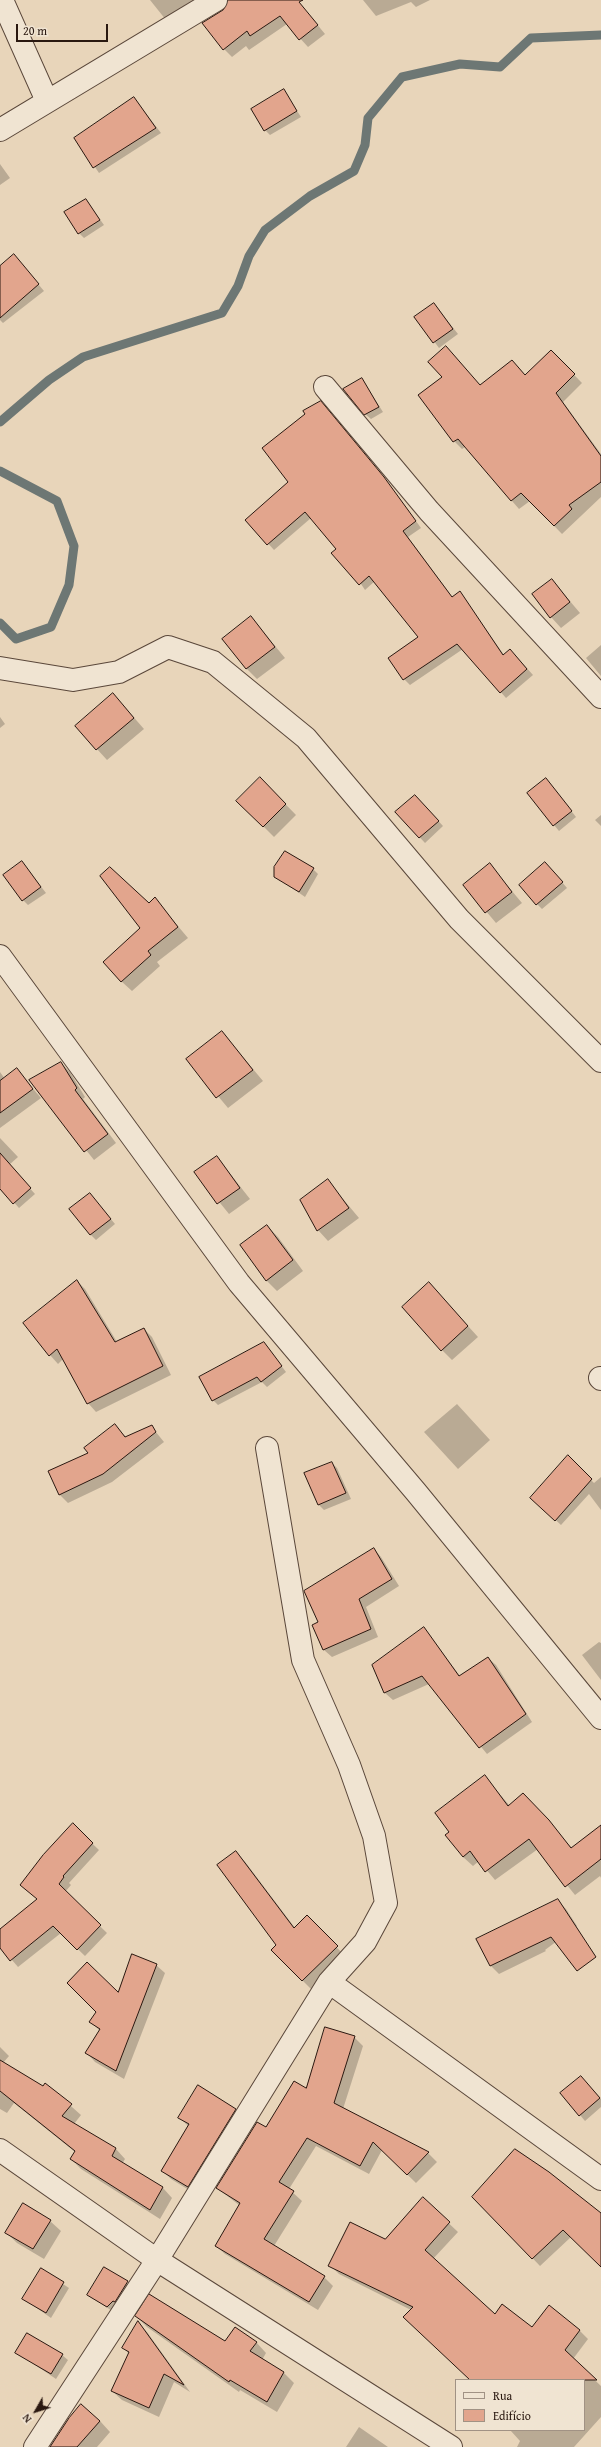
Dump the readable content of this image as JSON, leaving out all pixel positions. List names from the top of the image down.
{
  "legend": ["Rua", "Edifício"],
  "scale_bar": "20 m",
  "north": "bottom left"
}
